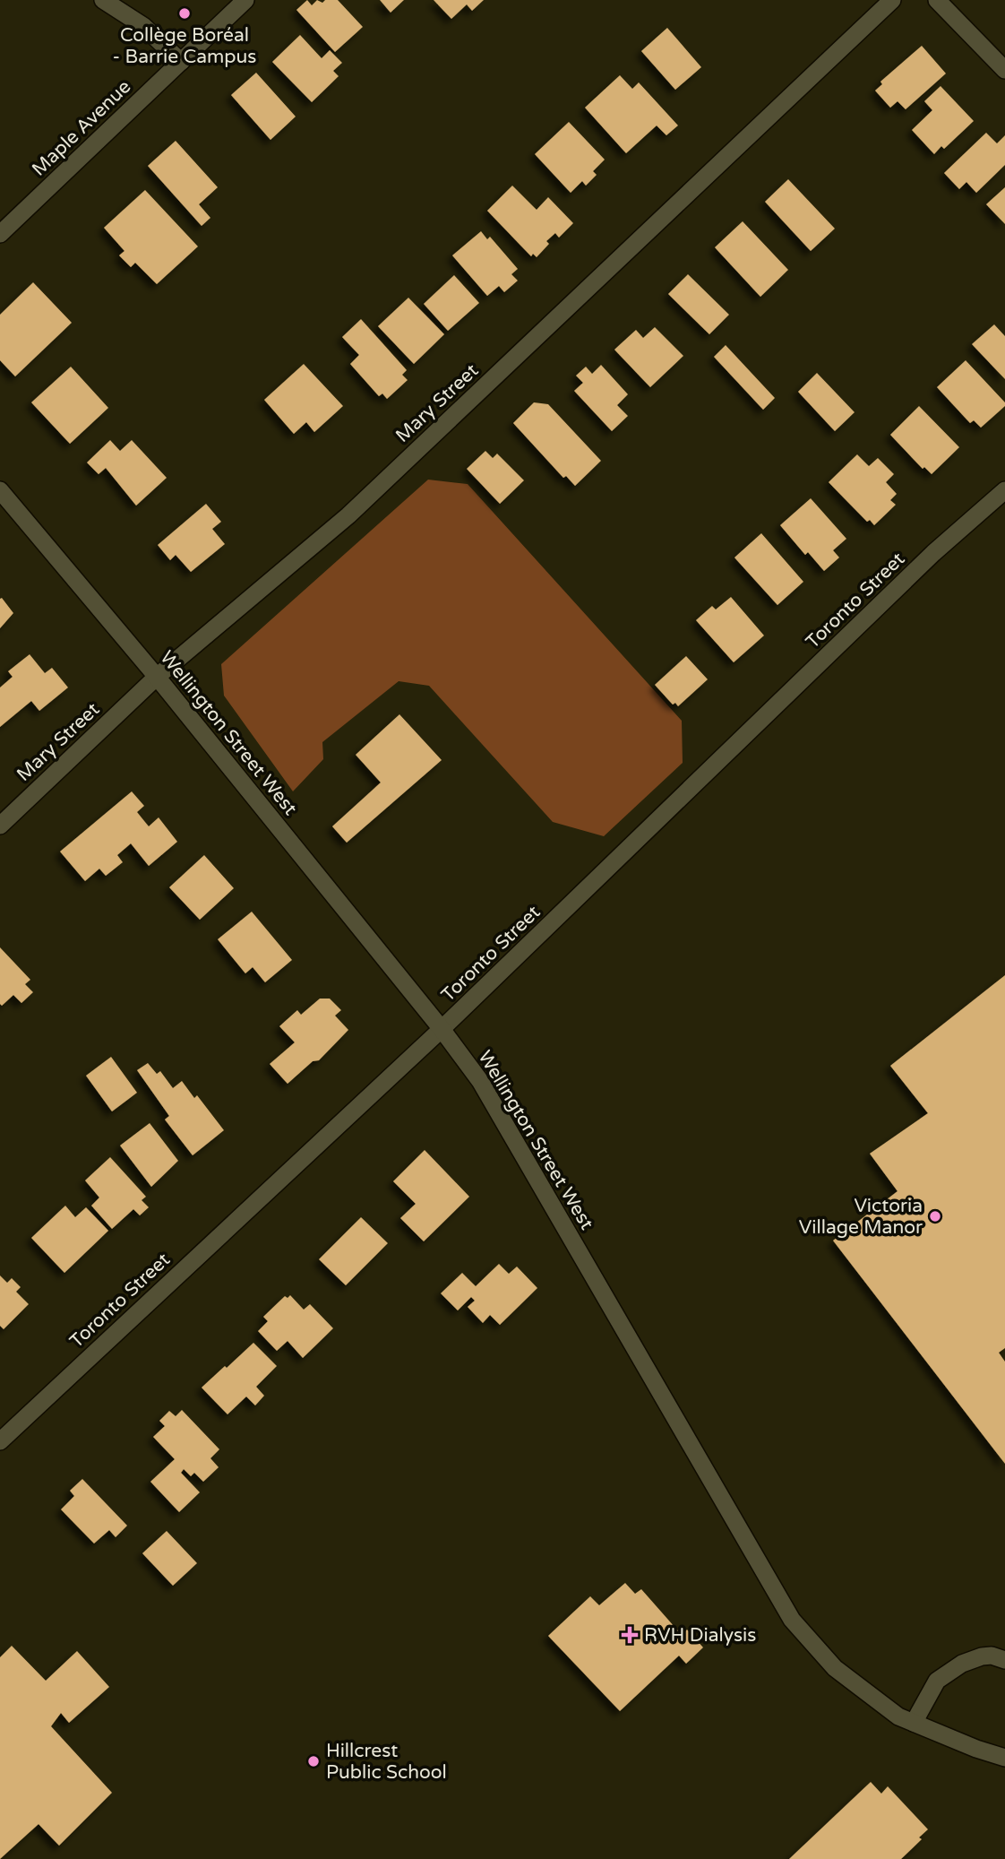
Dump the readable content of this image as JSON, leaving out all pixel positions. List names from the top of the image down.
{
  "streets": {
    "street": [
      "Maple Avenue",
      "Mary Street",
      "Toronto Street",
      "Wellington Street West"
    ]
  },
  "crossings": [
    ["Mary Street", "Wellington Street West"],
    ["Toronto Street", "Wellington Street West"]
  ],
  "places": {
    "other": ["Collège Boréal - Barrie Campus", "Victoria Village Manor", "Hillcrest Public School"],
    "health": ["RVH Dialysis"]
  }
}
